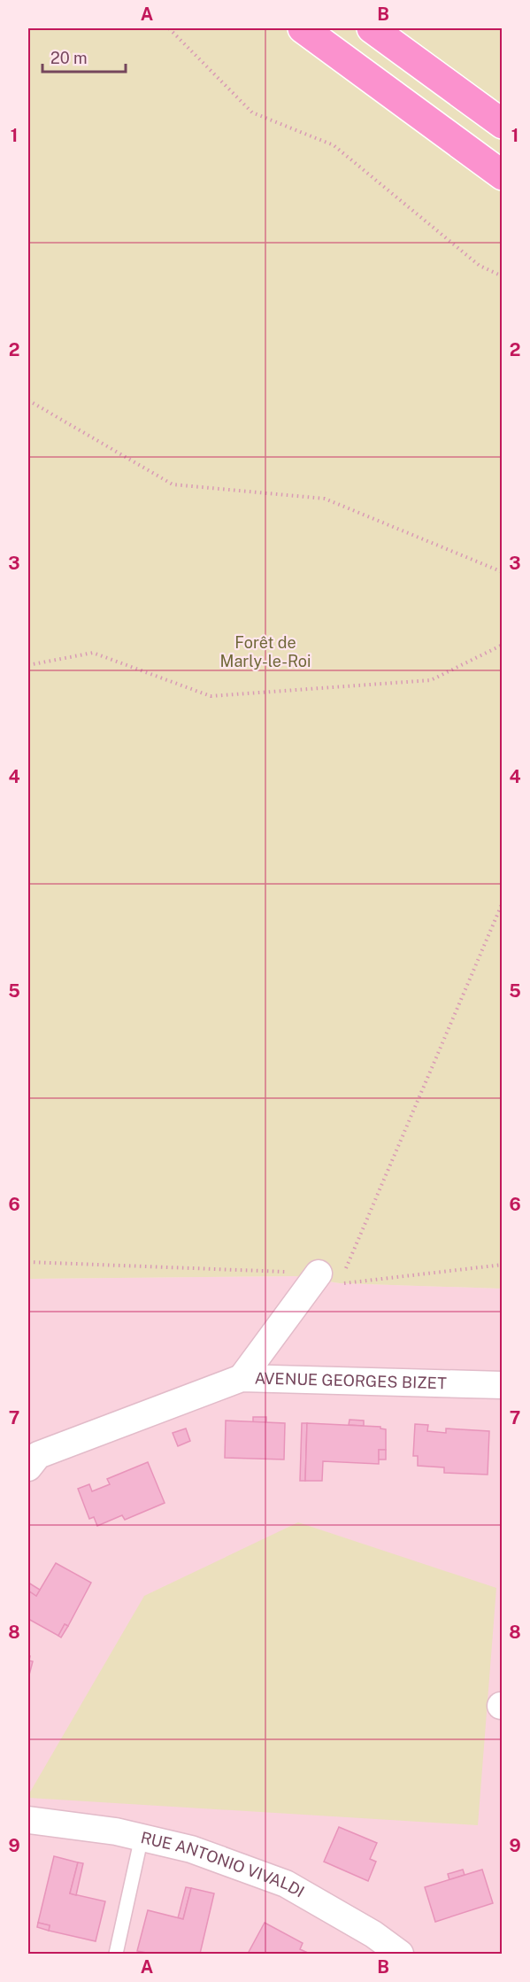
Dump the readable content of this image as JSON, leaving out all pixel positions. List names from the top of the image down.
{
  "streets": {
    "street": ["AVENUE GEORGES BIZET", "RUE ANTONIO VIVALDI"]
  },
  "parks": ["Forêt de Marly-le-Roi"],
  "scale_bar": "20 m",
  "grid": {
    "columns": ["A", "B"],
    "rows": [
      "1",
      "2",
      "3",
      "4",
      "5",
      "6",
      "7",
      "8",
      "9"
    ]
  }
}
